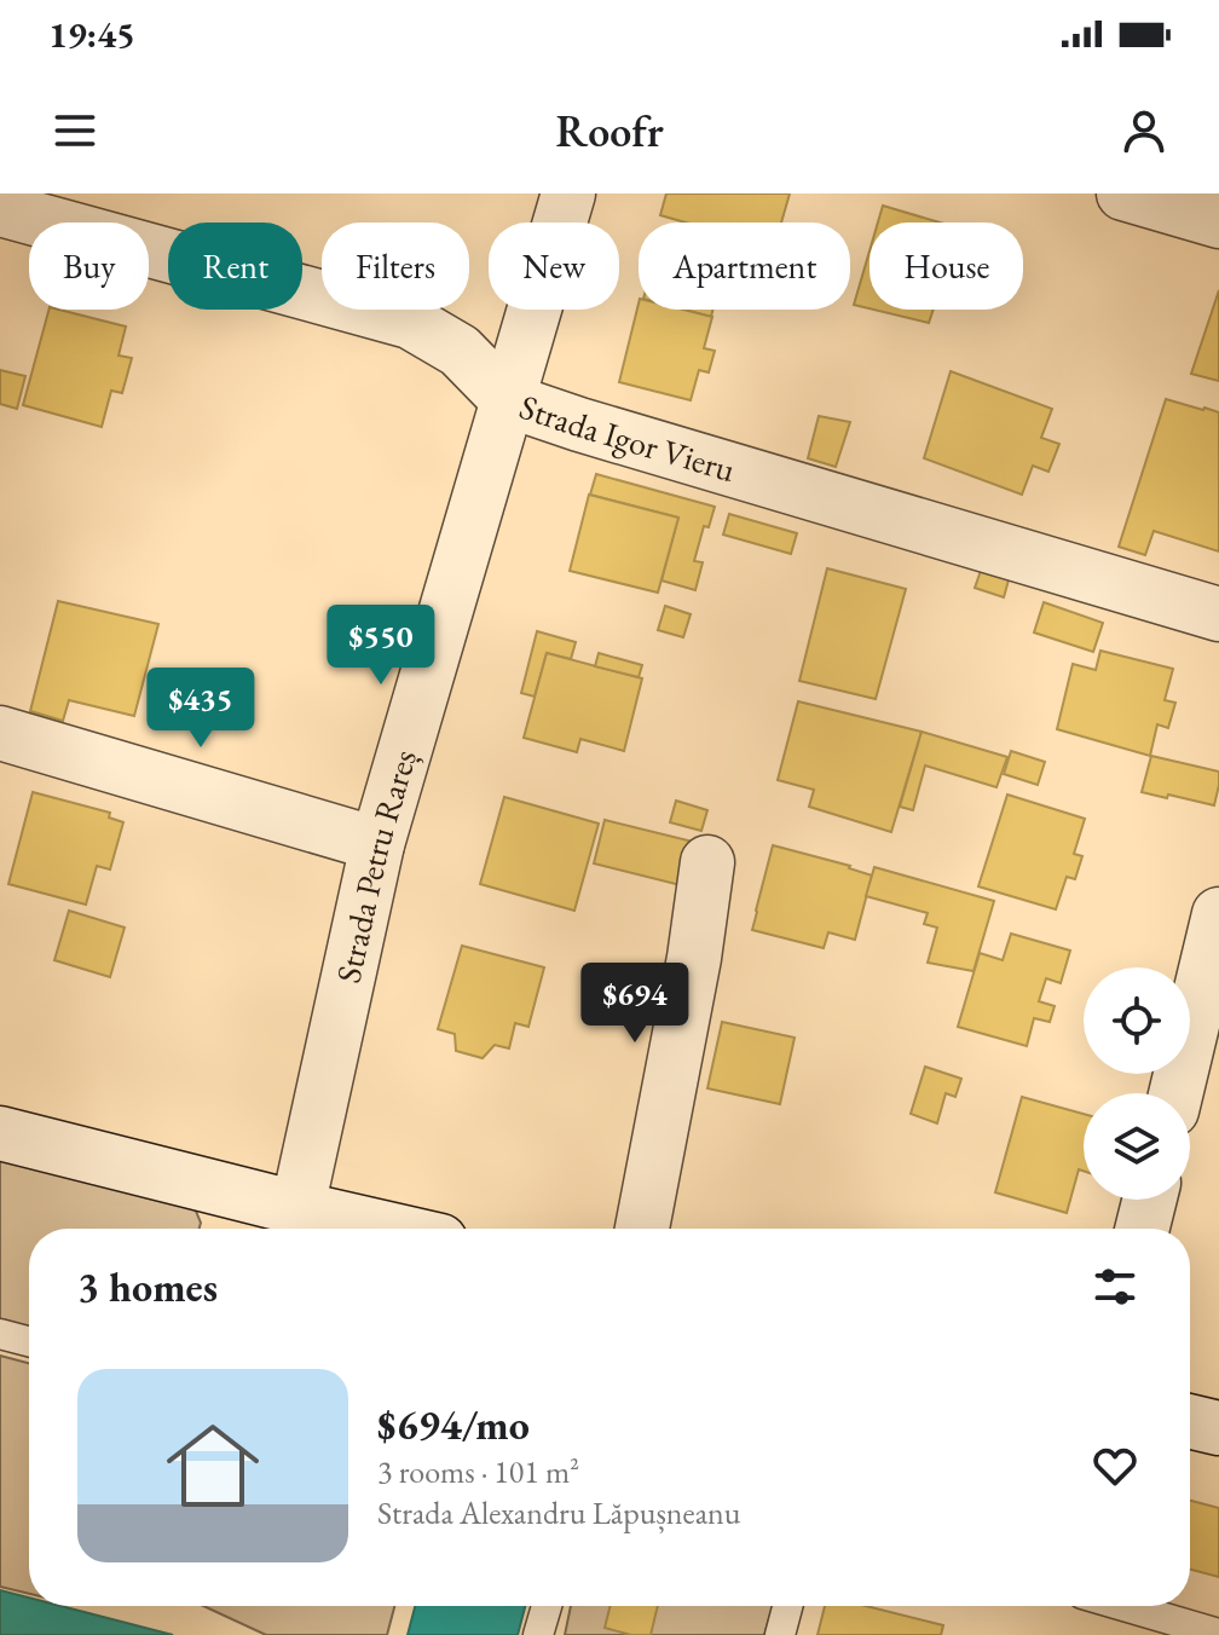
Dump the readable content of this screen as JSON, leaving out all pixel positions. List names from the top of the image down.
{
  "streets": {
    "street": ["Strada Igor Vieru", "Strada Petru Rareș"]
  },
  "crossings": [
    ["Strada Igor Vieru", "Strada Petru Rareș"]
  ],
  "page": {
    "status": "19:45",
    "header": "Roofr",
    "chip": [
      "Buy",
      "Rent",
      "Filters",
      "New",
      "Apartment",
      "House"
    ],
    "price": ["$550", "$435", "$694"],
    "heading": "3 homes",
    "list": [
      {
        "name": "$694/mo",
        "note": "3 rooms · 101 m² · Strada Alexandru Lăpușneanu"
      }
    ]
  }
}
